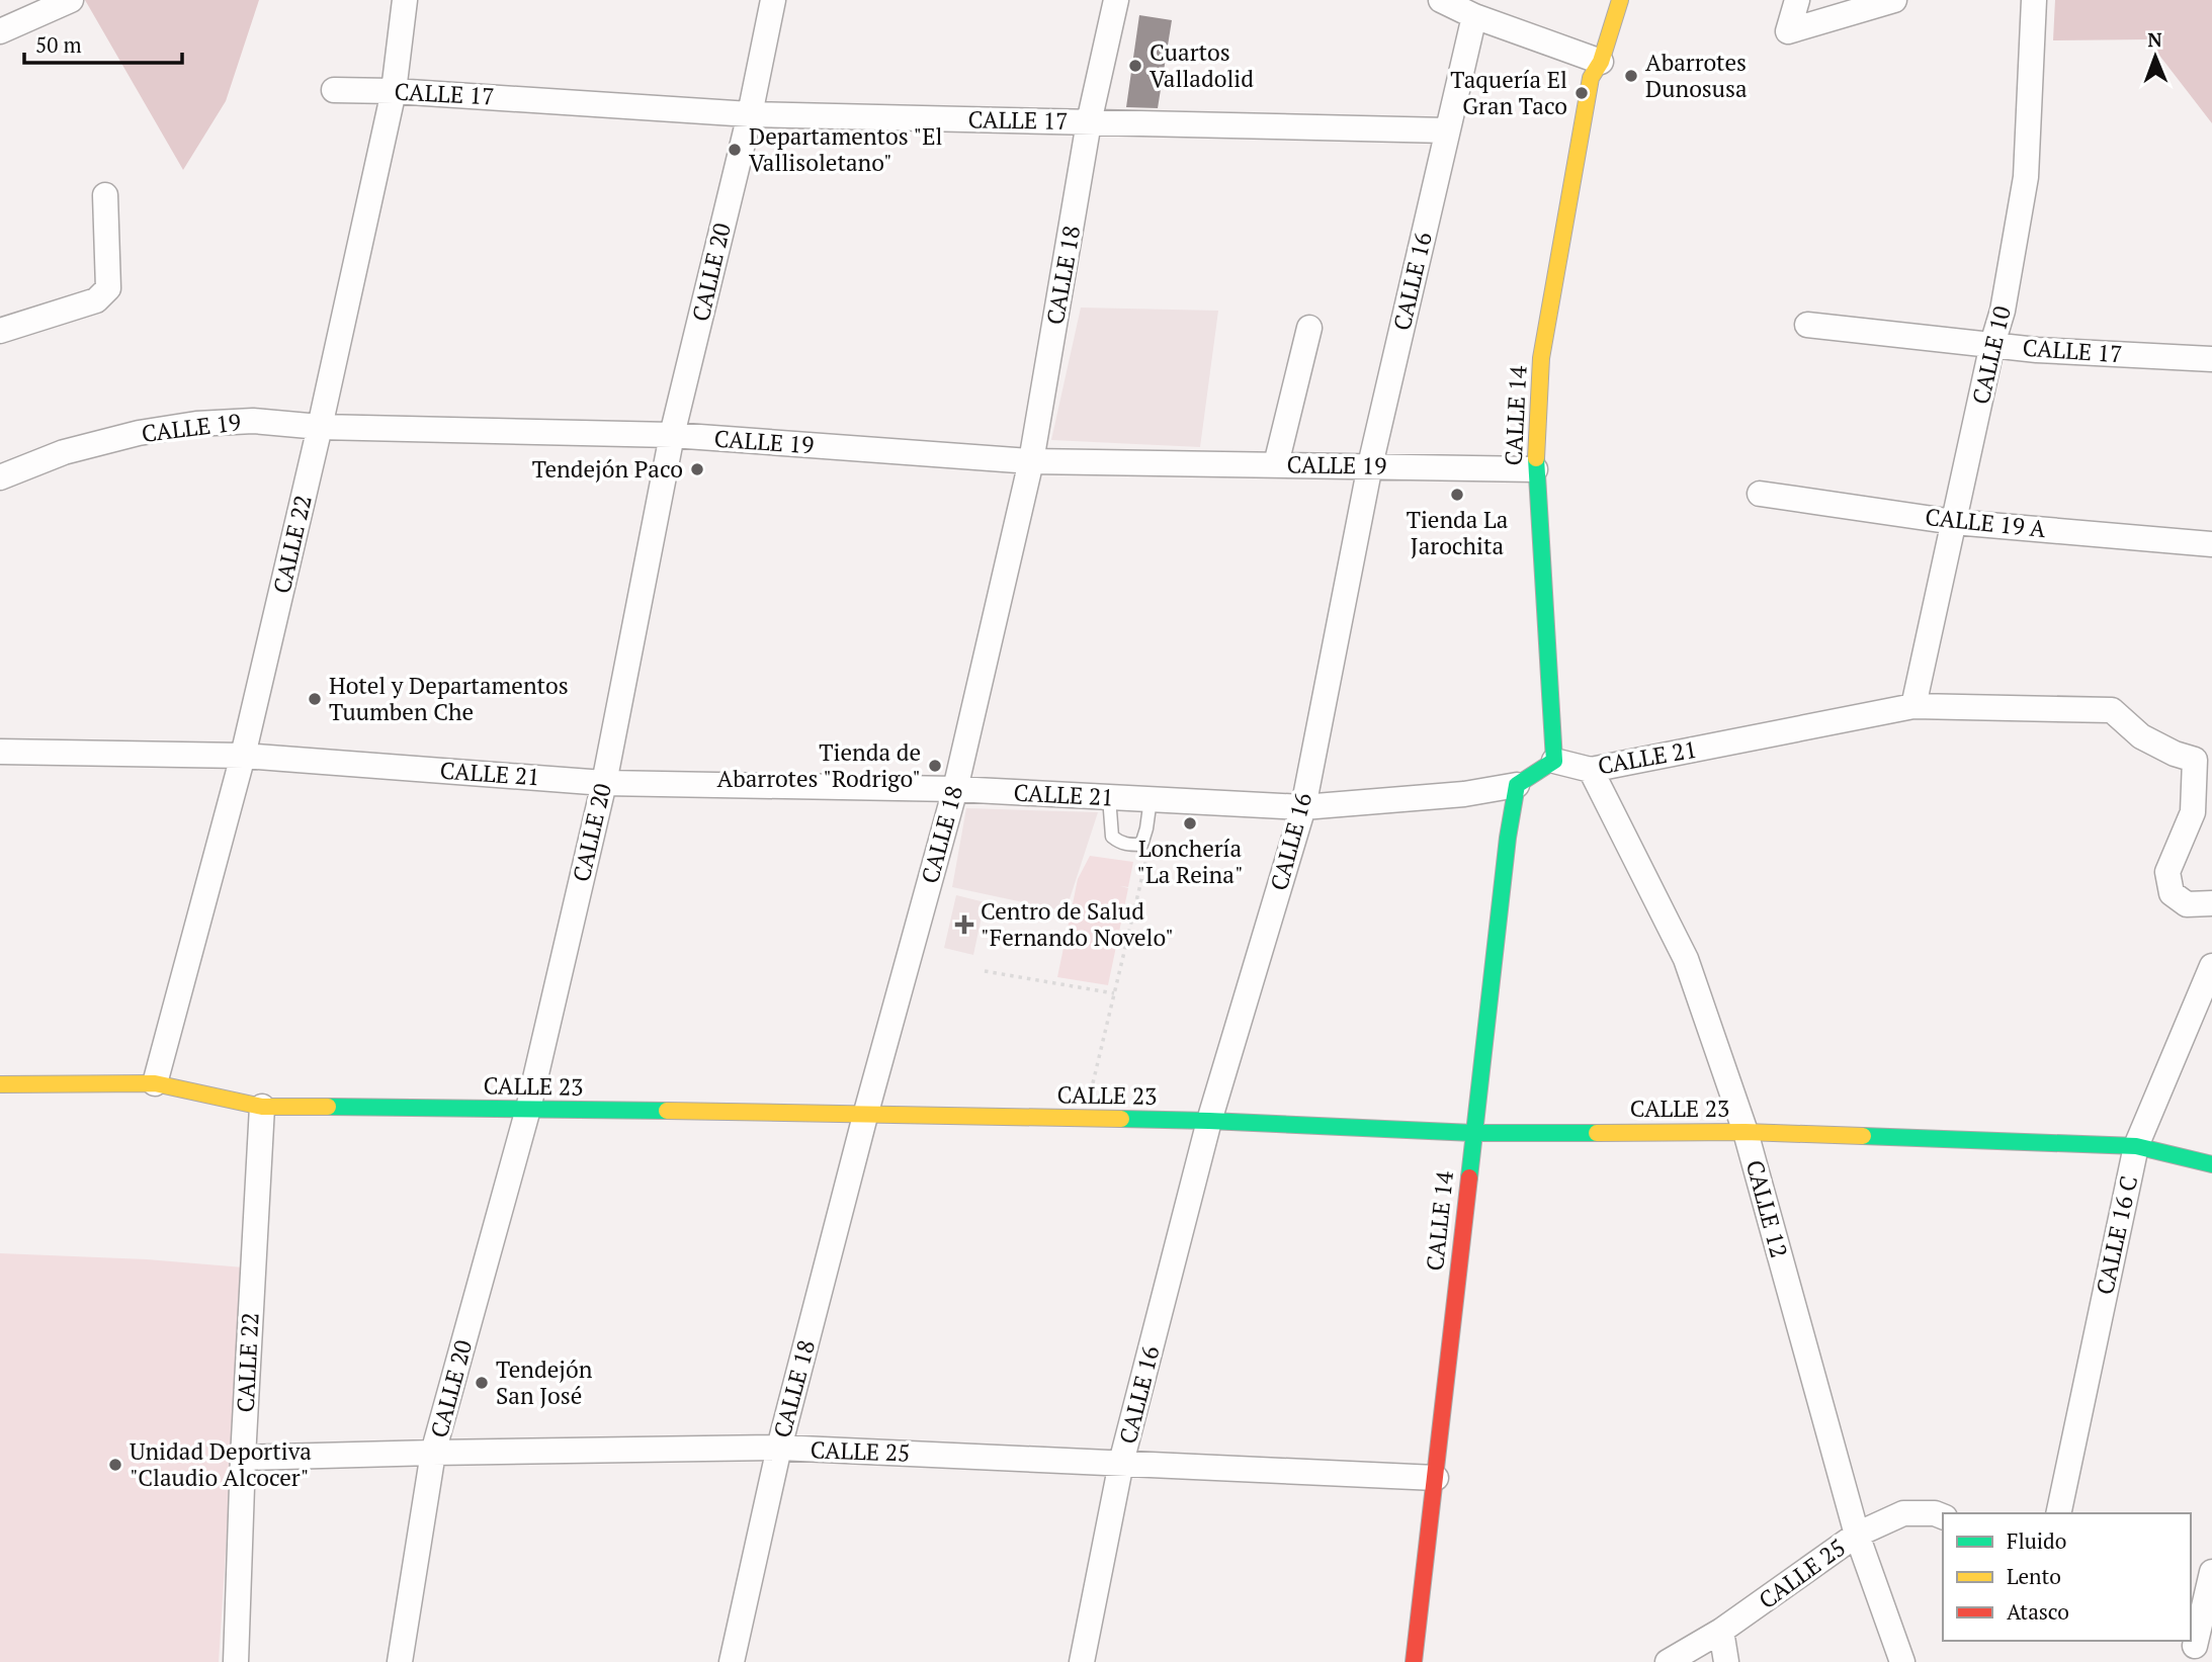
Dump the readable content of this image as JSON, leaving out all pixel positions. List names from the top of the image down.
{
  "streets": {
    "street": [
      "CALLE 17",
      "CALLE 20",
      "CALLE 18",
      "CALLE 16",
      "CALLE 10",
      "CALLE 14",
      "CALLE 19",
      "CALLE 19 A",
      "CALLE 22",
      "CALLE 21",
      "CALLE 23",
      "CALLE 12",
      "CALLE 16 C",
      "CALLE 25"
    ]
  },
  "crossings": [
    ["CALLE 17", "CALLE 20"],
    ["CALLE 17", "CALLE 18"],
    ["CALLE 17", "CALLE 16"],
    ["CALLE 17", "CALLE 10"],
    ["CALLE 17", "CALLE 22"],
    ["CALLE 20", "CALLE 19"],
    ["CALLE 20", "CALLE 21"],
    ["CALLE 20", "CALLE 23"],
    ["CALLE 20", "CALLE 25"],
    ["CALLE 18", "CALLE 19"],
    ["CALLE 18", "CALLE 21"],
    ["CALLE 18", "CALLE 23"],
    ["CALLE 18", "CALLE 25"],
    ["CALLE 16", "CALLE 19"],
    ["CALLE 16", "CALLE 21"],
    ["CALLE 16", "CALLE 23"],
    ["CALLE 16", "CALLE 25"],
    ["CALLE 10", "CALLE 19 A"],
    ["CALLE 10", "CALLE 21"],
    ["CALLE 14", "CALLE 19"],
    ["CALLE 14", "CALLE 21"],
    ["CALLE 14", "CALLE 23"],
    ["CALLE 14", "CALLE 25"],
    ["CALLE 19", "CALLE 22"],
    ["CALLE 22", "CALLE 21"],
    ["CALLE 22", "CALLE 23"],
    ["CALLE 22", "CALLE 25"],
    ["CALLE 21", "CALLE 12"],
    ["CALLE 23", "CALLE 12"],
    ["CALLE 23", "CALLE 16 C"],
    ["CALLE 12", "CALLE 25"]
  ],
  "places": {
    "other": [
      "Cuartos Valladolid",
      "Abarrotes Dunosusa",
      "Taquería El Gran Taco",
      "Departamentos \"El Vallisoletano\"",
      "Tendejón Paco",
      "Tienda La Jarochita",
      "Hotel y Departamentos Tuumben Che",
      "Tienda de Abarrotes \"Rodrigo\"",
      "Lonchería \"La Reina\"",
      "Tendejón San José",
      "Unidad Deportiva \"Claudio Alcocer\""
    ],
    "health": ["Centro de Salud \"Fernando Novelo\""]
  },
  "legend": ["Fluido", "Lento", "Atasco"],
  "scale_bar": "50 m",
  "north": "top"
}
